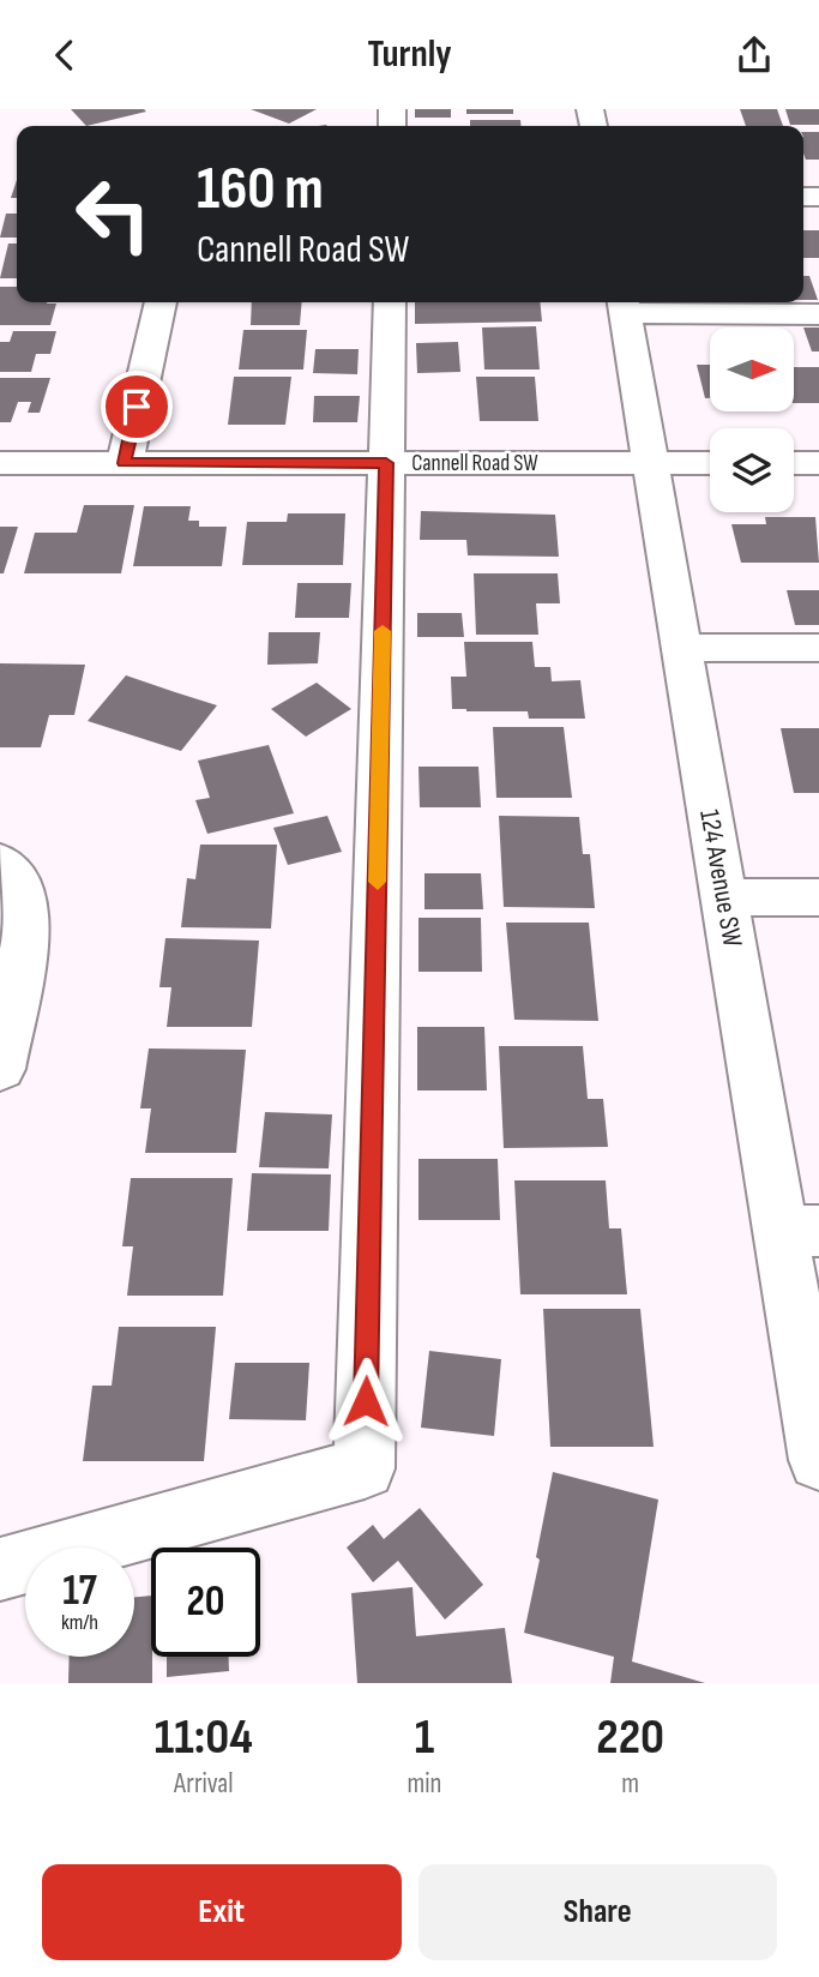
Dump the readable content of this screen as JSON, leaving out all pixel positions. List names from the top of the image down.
{
  "streets": {
    "street": ["Cannell Road SW", "124 Avenue SW"]
  },
  "crossings": [
    ["Cannell Road SW", "124 Avenue SW"]
  ],
  "north": "right",
  "page": {
    "header": "Turnly",
    "turn": ["160 m", "Cannell Road SW"],
    "speed": "17 km/h",
    "limit": "20",
    "eta": [
      "11:04",
      "Arrival",
      "1",
      "min",
      "220",
      "m"
    ],
    "buttons": ["Exit", "Share"]
  }
}
